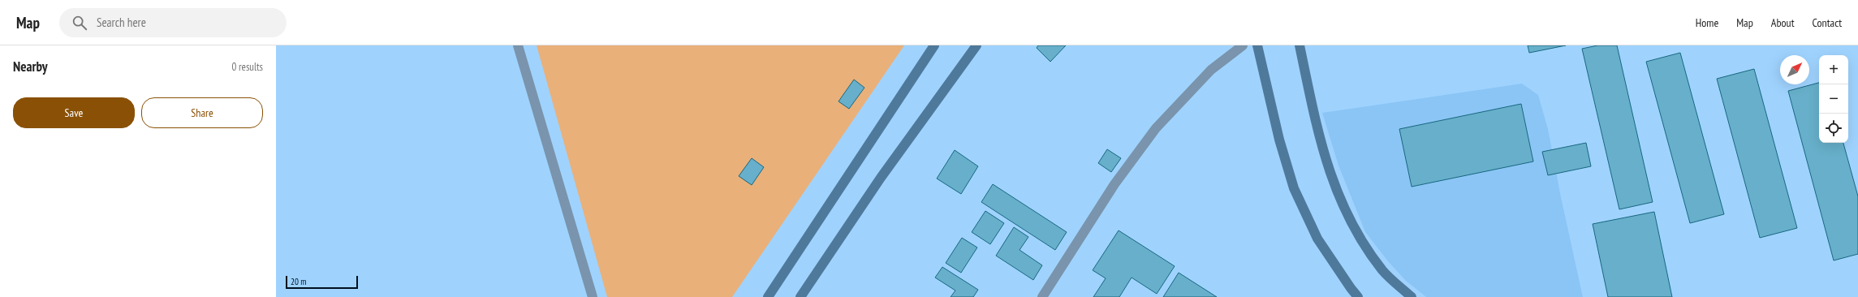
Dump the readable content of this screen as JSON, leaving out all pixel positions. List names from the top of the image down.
{
  "scale_bar": "20 m",
  "north": "top right",
  "page": {
    "header": "Map",
    "search": "Search here",
    "nav": [
      "Home",
      "Map",
      "About",
      "Contact"
    ],
    "heading": ["Nearby", "0 results"],
    "map_buttons": ["+", "−"],
    "buttons": ["Save", "Share"],
    "scale": "20 m"
  }
}
